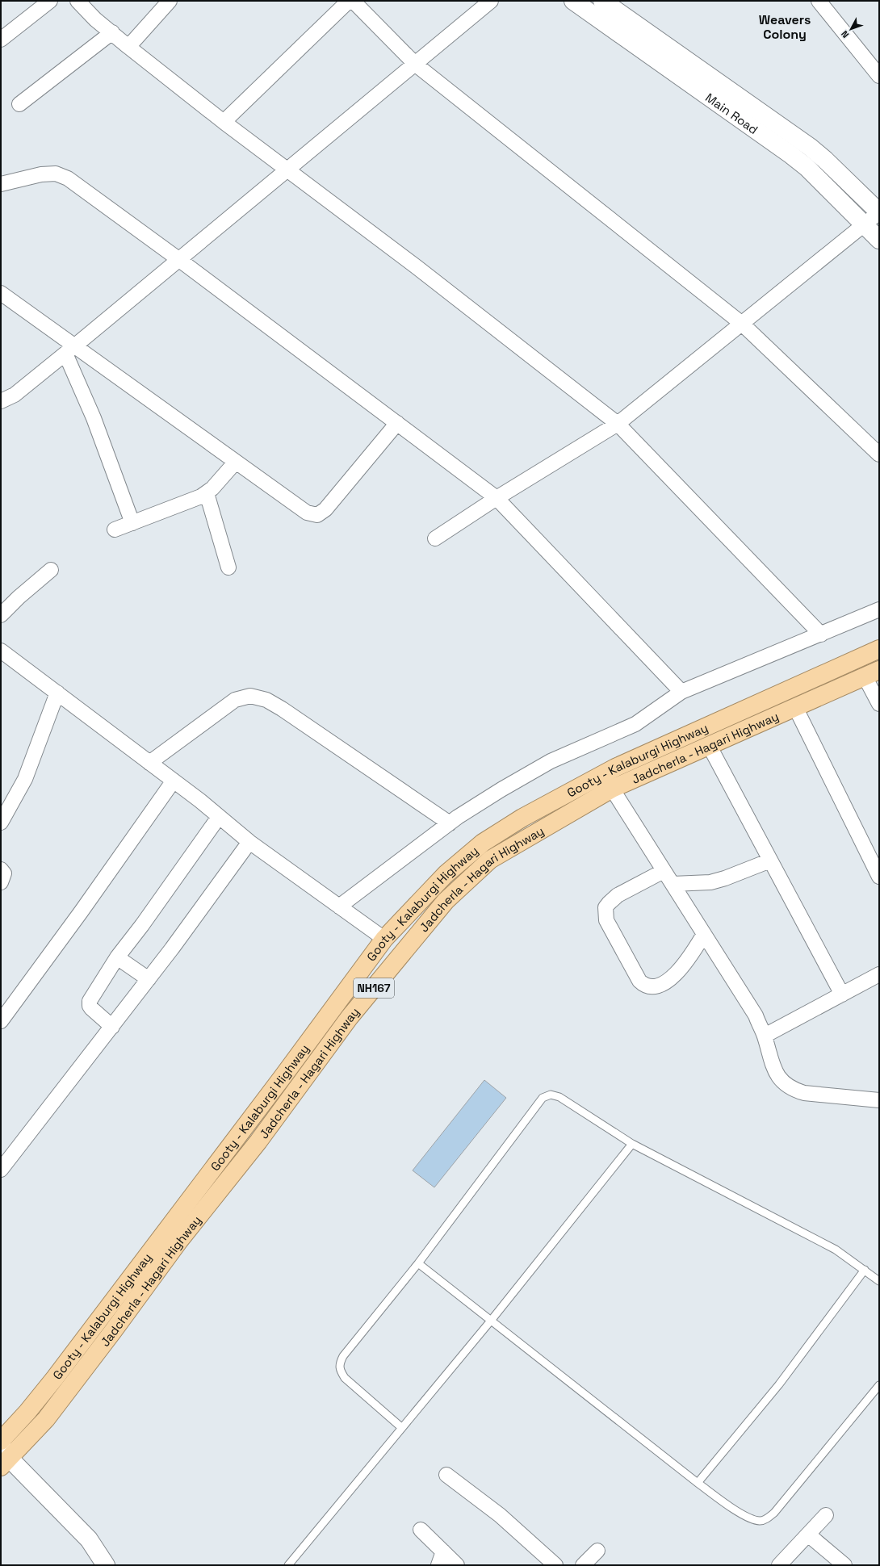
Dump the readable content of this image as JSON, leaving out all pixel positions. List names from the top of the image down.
{
  "streets": {
    "highway": ["Jadcherla - Hagari Highway", "Gooty - Kalaburgi Highway", "NH167"],
    "street": ["Main Road"]
  },
  "districts": ["Weavers Colony"],
  "north": "bottom left"
}
